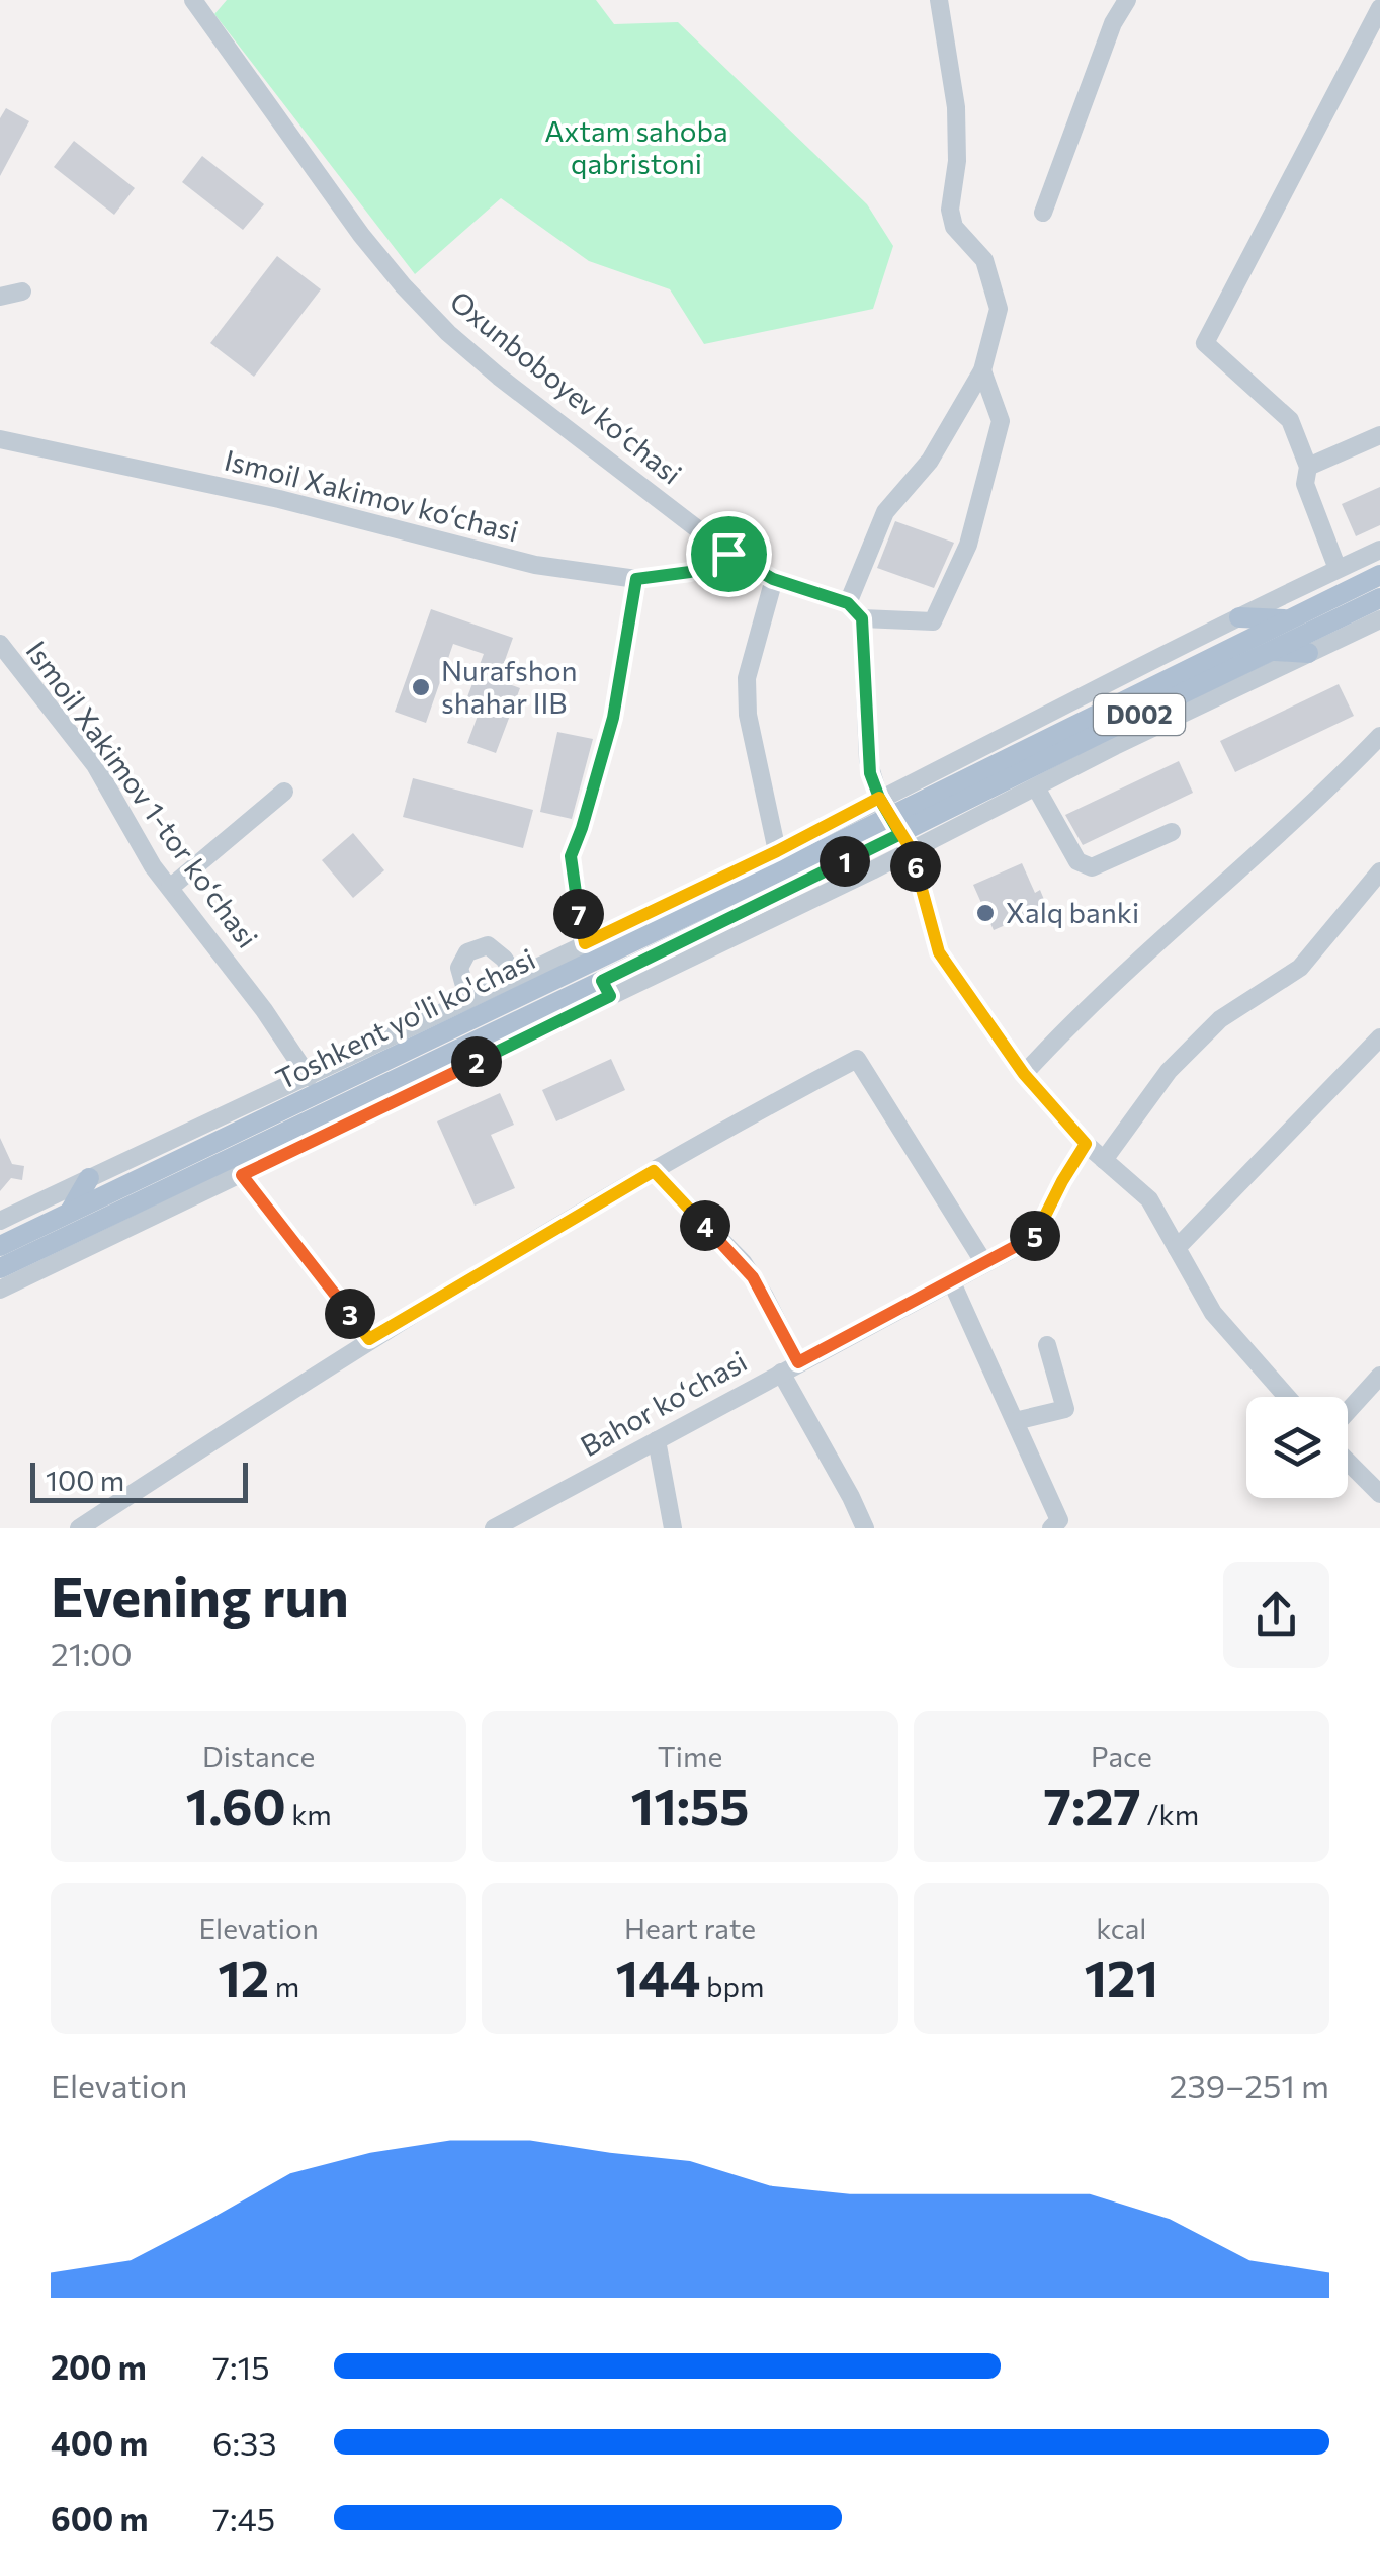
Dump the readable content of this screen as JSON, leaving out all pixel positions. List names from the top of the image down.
{
  "streets": {
    "main road": ["D002", "Toshkent yo'li ko'chasi"],
    "street": [
      "Oxunboboyev ko‘chasi",
      "Ismoil Xakimov ko‘chasi",
      "Ismoil Xakimov 1-tor ko‘chasi",
      "Bahor ko‘chasi"
    ]
  },
  "crossings": [
    ["Oxunboboyev ko‘chasi", "Ismoil Xakimov ko‘chasi"]
  ],
  "parks": ["Axtam sahoba qabristoni"],
  "places": ["Nurafshon shahar IIB", "Xalq banki"],
  "scale_bar": "100 m",
  "page": {
    "pins": [
      "1",
      "6",
      "7",
      "2",
      "4",
      "5",
      "3"
    ],
    "scale": "100 m",
    "heading": ["Evening run", "21:00"],
    "stats": [
      ["Distance", "1.60 km"],
      ["Time", "11:55"],
      ["Pace", "7:27 /km"],
      ["Elevation", "12 m"],
      ["Heart rate", "144 bpm"],
      ["kcal", "121"]
    ],
    "chart": ["Elevation", "239–251 m"],
    "list": [
      {
        "name": "200 m",
        "note": "7:15"
      },
      {
        "name": "400 m",
        "note": "6:33"
      },
      {
        "name": "600 m",
        "note": "7:45"
      }
    ]
  }
}
